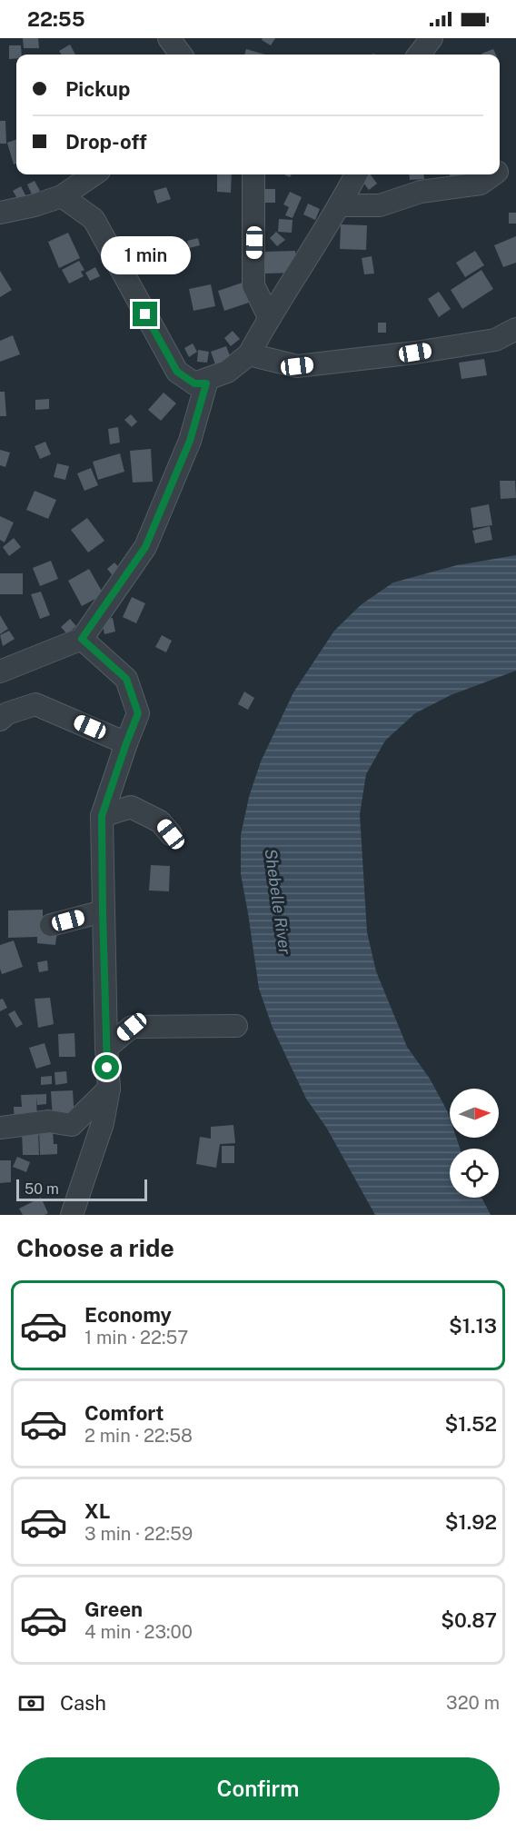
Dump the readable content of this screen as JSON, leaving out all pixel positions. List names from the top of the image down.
{
  "water": ["Shebelle River"],
  "scale_bar": "50 m",
  "north": "right",
  "page": {
    "status": "22:55",
    "banner": ["Pickup", "Drop-off"],
    "bubble": "1 min",
    "scale": "50 m",
    "heading": "Choose a ride",
    "list": [
      {
        "name": "Economy",
        "note": "1 min · 22:57",
        "value": "$1.13"
      },
      {
        "name": "Comfort",
        "note": "2 min · 22:58",
        "value": "$1.52"
      },
      {
        "name": "XL",
        "note": "3 min · 22:59",
        "value": "$1.92"
      },
      {
        "name": "Green",
        "note": "4 min · 23:00",
        "value": "$0.87"
      }
    ],
    "pay": ["Cash", "320 m"],
    "buttons": "Confirm"
  }
}
